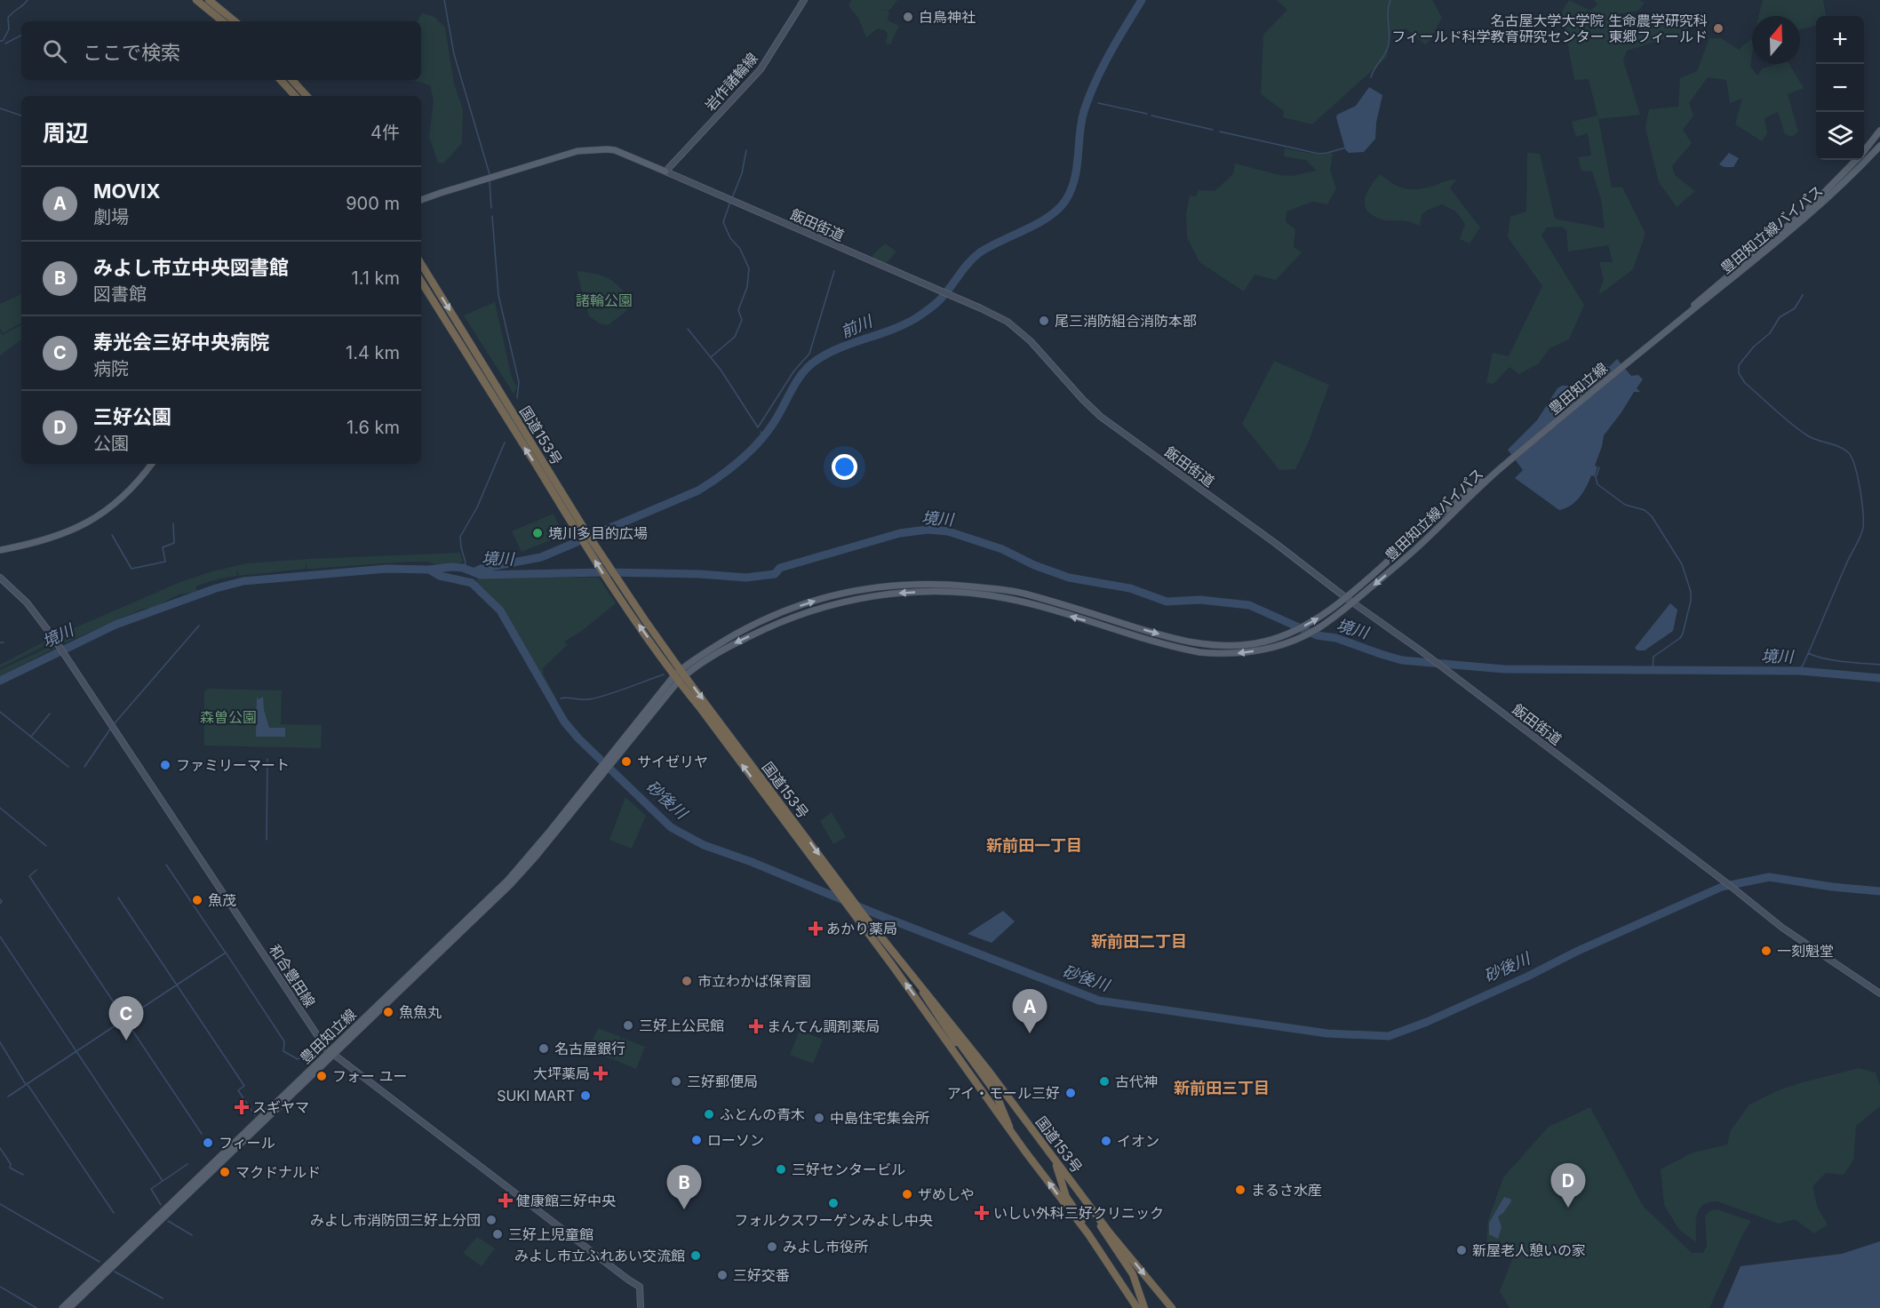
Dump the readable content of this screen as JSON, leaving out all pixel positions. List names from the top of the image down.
{
  "streets": {
    "highway": ["国道153号"],
    "main road": [
      "岩作諸輪線",
      "飯田街道",
      "豊田知立線バイパス",
      "豊田知立線",
      "和合豊田線"
    ]
  },
  "crossings": [
    ["岩作諸輪線", "飯田街道"],
    ["飯田街道", "豊田知立線バイパス"],
    ["豊田知立線バイパス", "豊田知立線"],
    ["豊田知立線バイパス", "国道153号"],
    ["豊田知立線", "和合豊田線"]
  ],
  "districts": ["新前田一丁目", "新前田二丁目", "新前田三丁目"],
  "water": ["前川", "境川", "砂後川"],
  "parks": ["諸輪公園", "森曽公園"],
  "places": {
    "other": [
      "白鳥神社",
      "名古屋大学大学院 生命農学研究科 フィールド科学教育研究センター 東郷フィールド",
      "尾三消防組合消防本部",
      "境川多目的広場",
      "サイゼリヤ",
      "ファミリーマート",
      "魚茂",
      "一刻魁堂",
      "市立わかば保育園",
      "魚魚丸",
      "三好上公民館",
      "名古屋銀行",
      "フォー ユー",
      "三好郵便局",
      "古代神",
      "アイ・モール三好",
      "SUKI MART",
      "ふとんの青木",
      "中島住宅集会所",
      "ローソン",
      "イオン",
      "フィール",
      "三好センタービル",
      "マクドナルド",
      "まるさ水産",
      "ザめしや",
      "フォルクスワーゲンみよし中央",
      "みよし市消防団三好上分団",
      "三好上児童館",
      "みよし市役所",
      "新屋老人憩いの家",
      "みよし市立ふれあい交流館",
      "三好交番"
    ],
    "health": [
      "あかり薬局",
      "まんてん調剤薬局",
      "大坪薬局",
      "スギヤマ",
      "健康館三好中央",
      "いしい外科三好クリニック"
    ]
  },
  "north": "top",
  "page": {
    "map_buttons": ["+", "−"],
    "search": "ここで検索",
    "heading": ["周辺", "4件"],
    "list": [
      {
        "mark": "A",
        "name": "MOVIX",
        "note": "劇場",
        "value": "900 m"
      },
      {
        "mark": "B",
        "name": "みよし市立中央図書館",
        "note": "図書館",
        "value": "1.1 km"
      },
      {
        "mark": "C",
        "name": "寿光会三好中央病院",
        "note": "病院",
        "value": "1.4 km"
      },
      {
        "mark": "D",
        "name": "三好公園",
        "note": "公園",
        "value": "1.6 km"
      }
    ],
    "pins": [
      "A",
      "C",
      "D",
      "B"
    ]
  }
}
